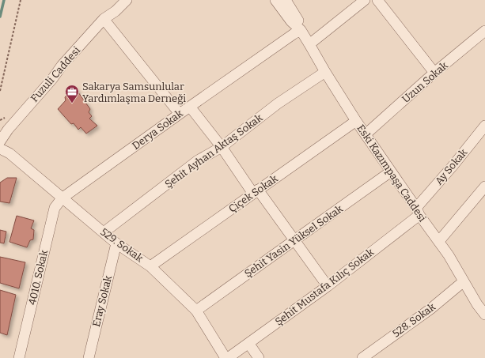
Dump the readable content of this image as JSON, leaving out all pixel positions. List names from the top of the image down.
{
  "streets": {
    "street": [
      "Fuzuli Caddesi",
      "Uzun Sokak",
      "Derya Sokak",
      "Şehit Ayhan Aktaş Sokak",
      "Ay Sokak",
      "Eski Kazımpaşa Caddesi",
      "Çiçek Sokak",
      "Şehit Yasin Yüksel Sokak",
      "529. Sokak",
      "4010. Sokak",
      "Şehit Mustafa Kılıç Sokak",
      "Eray Sokak",
      "528. Sokak"
    ]
  },
  "crossings": [
    ["Uzun Sokak", "Eski Kazımpaşa Caddesi"],
    ["Derya Sokak", "Eski Kazımpaşa Caddesi"],
    ["Derya Sokak", "529. Sokak"],
    ["Derya Sokak", "4010. Sokak"],
    ["Şehit Ayhan Aktaş Sokak", "Eski Kazımpaşa Caddesi"],
    ["Şehit Ayhan Aktaş Sokak", "529. Sokak"],
    ["Ay Sokak", "Eski Kazımpaşa Caddesi"],
    ["Ay Sokak", "Şehit Mustafa Kılıç Sokak"],
    ["Eski Kazımpaşa Caddesi", "Çiçek Sokak"],
    ["Eski Kazımpaşa Caddesi", "Şehit Yasin Yüksel Sokak"],
    ["Eski Kazımpaşa Caddesi", "Şehit Mustafa Kılıç Sokak"],
    ["Eski Kazımpaşa Caddesi", "528. Sokak"],
    ["Çiçek Sokak", "529. Sokak"],
    ["Şehit Yasin Yüksel Sokak", "529. Sokak"],
    ["529. Sokak", "4010. Sokak"],
    ["529. Sokak", "Şehit Mustafa Kılıç Sokak"],
    ["529. Sokak", "Eray Sokak"]
  ],
  "places": {
    "office": ["Sakarya Samsunlular Yardımlaşma Derneği"]
  }
}
